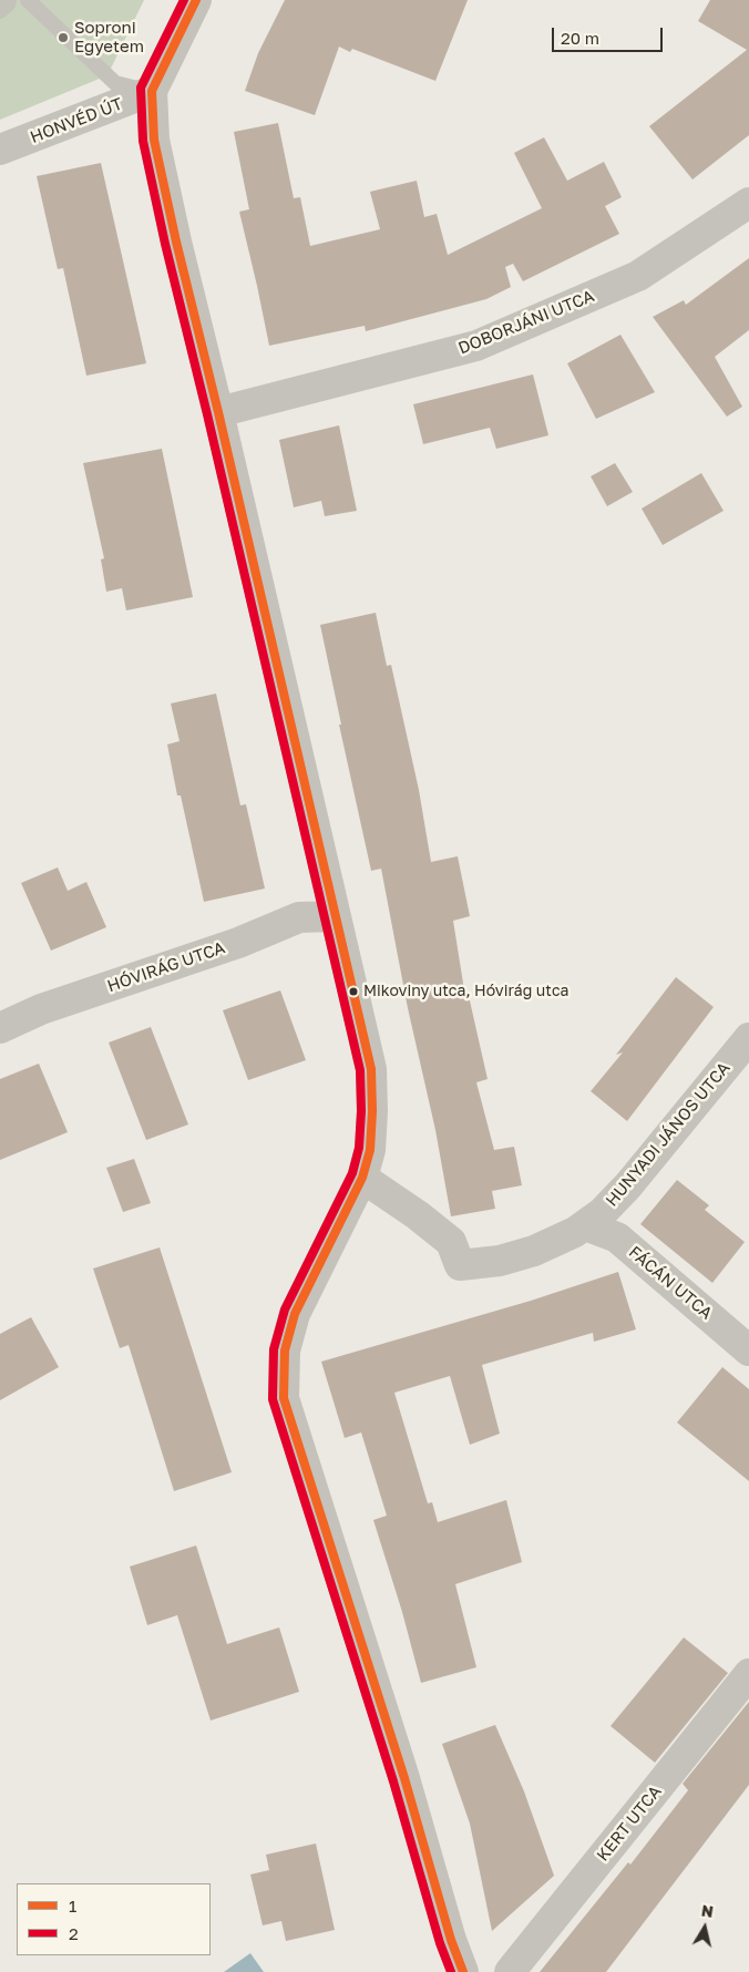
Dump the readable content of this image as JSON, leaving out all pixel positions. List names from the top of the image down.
{
  "streets": {
    "street": [
      "HONVÉD ÚT",
      "DOBORJÁNI UTCA",
      "HÓVIRÁG UTCA",
      "HUNYADI JÁNOS UTCA",
      "FÁCÁN UTCA",
      "KERT UTCA"
    ]
  },
  "crossings": [
    ["HUNYADI JÁNOS UTCA", "FÁCÁN UTCA"]
  ],
  "places": ["Soproni Egyetem", "Mikoviny utca, Hóvirág utca"],
  "lines": ["transit line 1", "transit line 2"],
  "legend": ["1", "2"],
  "scale_bar": "20 m",
  "north": "top"
}
